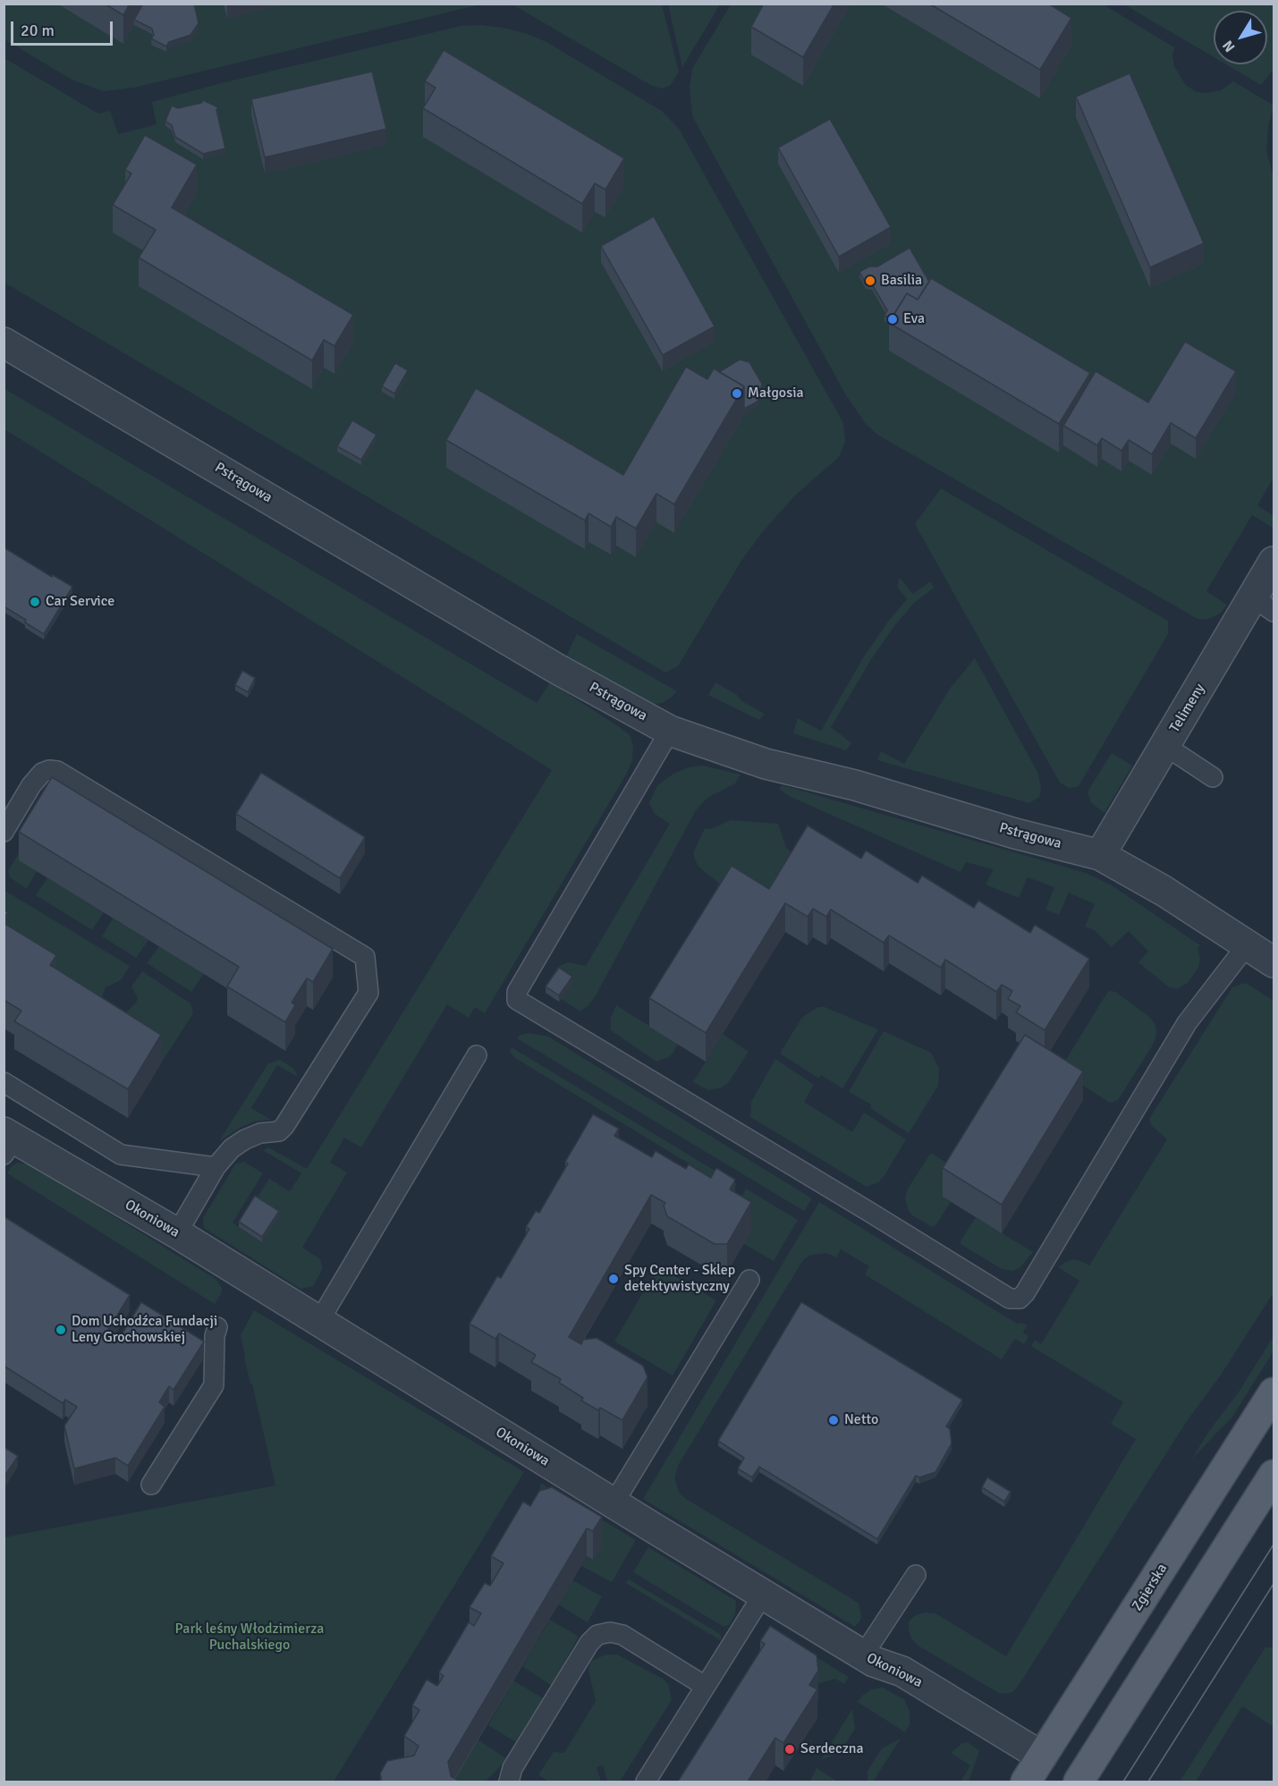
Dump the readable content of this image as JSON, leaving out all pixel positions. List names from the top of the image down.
{
  "streets": {
    "main road": ["Zgierska"],
    "street": ["Pstrągowa", "Telimeny", "Okoniowa"]
  },
  "crossings": [
    ["Pstrągowa", "Telimeny"],
    ["Okoniowa", "Zgierska"]
  ],
  "parks": ["Park leśny Włodzimierza Puchalskiego"],
  "places": [
    "Basilia",
    "Eva",
    "Małgosia",
    "Car Service",
    "Spy Center - Sklep detektywistyczny",
    "Dom Uchodźca Fundacji Leny Grochowskiej",
    "Netto",
    "Serdeczna"
  ],
  "scale_bar": "20 m",
  "north": "bottom left"
}
